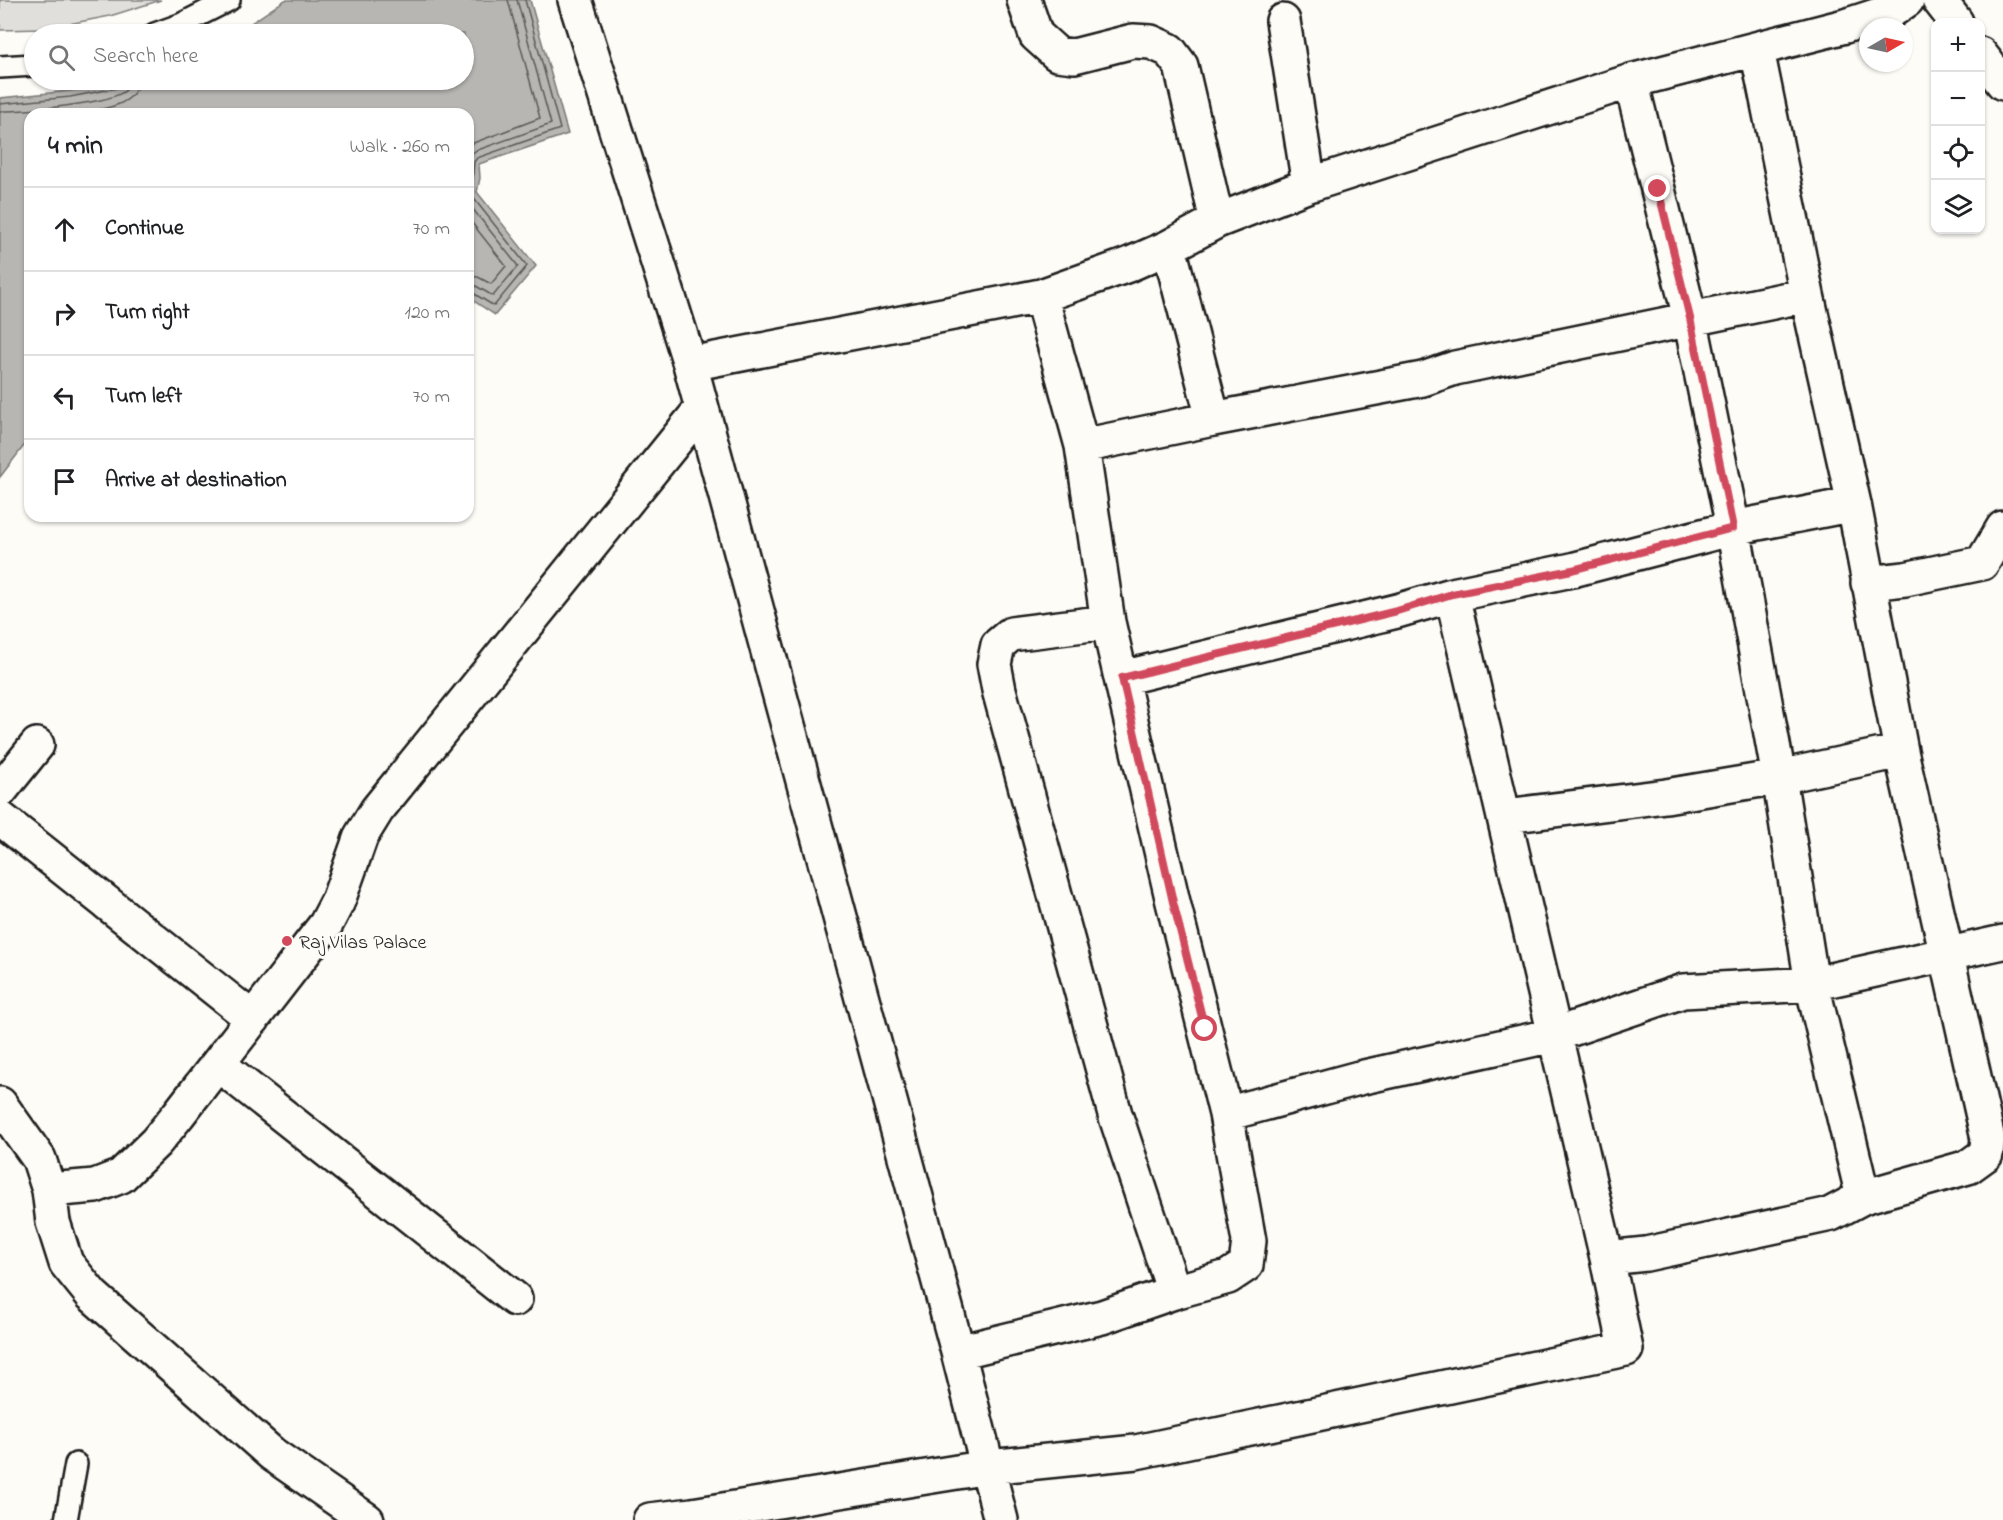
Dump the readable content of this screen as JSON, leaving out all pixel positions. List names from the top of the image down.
{
  "places": ["Raj Vilas Palace"],
  "north": "right",
  "page": {
    "map_buttons": ["+", "−"],
    "search": "Search here",
    "heading": ["4 min", "Walk · 260 m"],
    "list": [
      ["Continue", "70 m"],
      ["Turn right", "120 m"],
      ["Turn left", "70 m"],
      "Arrive at destination"
    ]
  }
}
